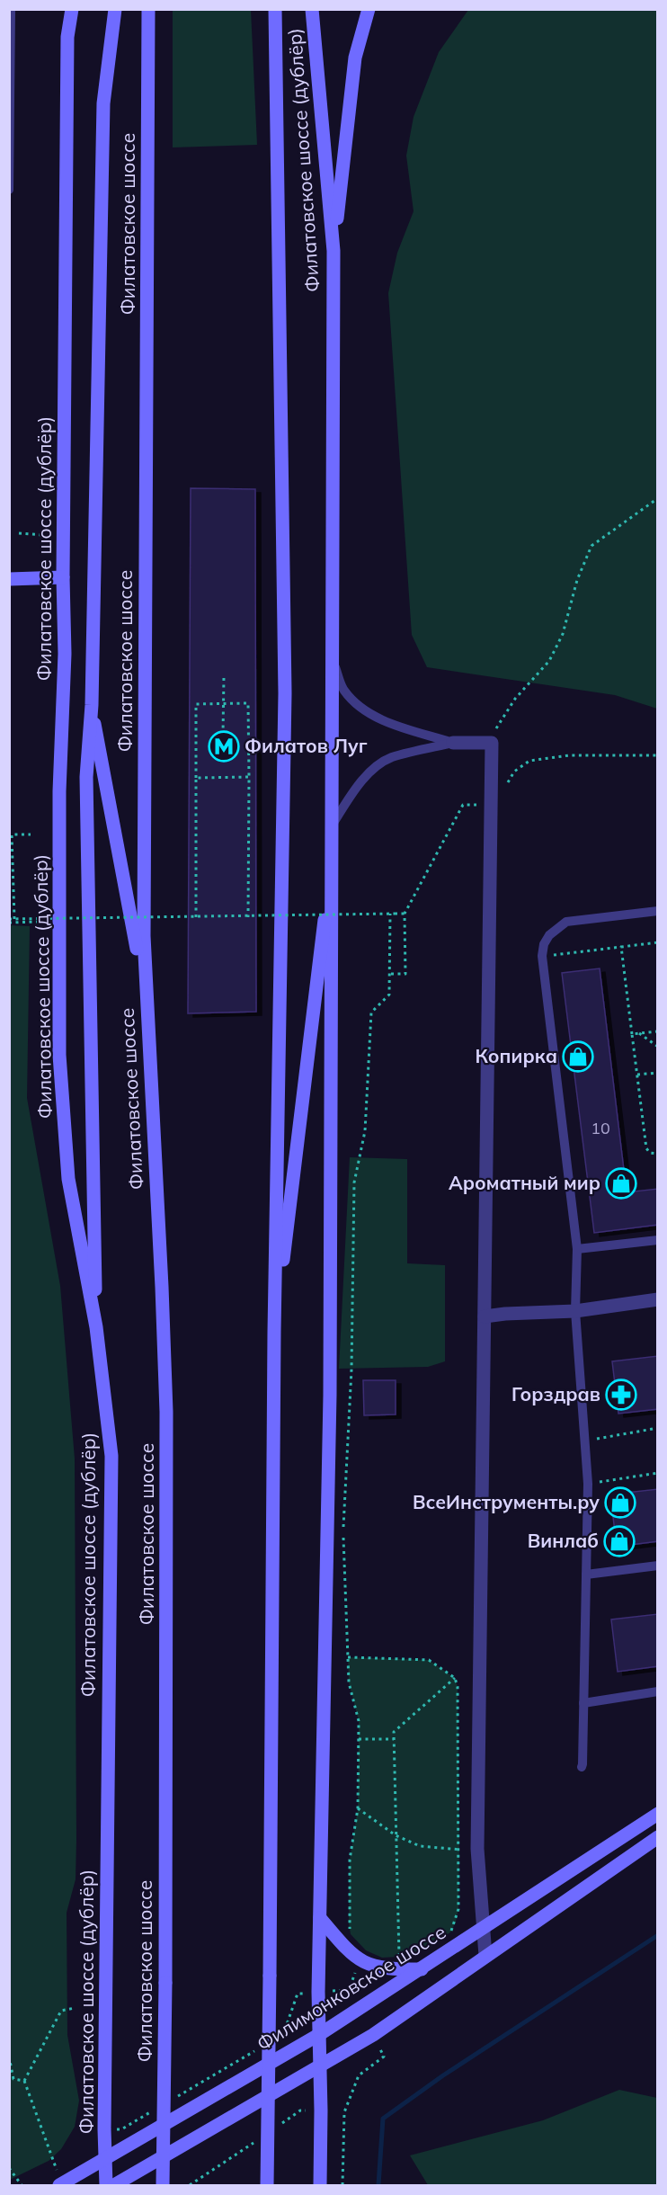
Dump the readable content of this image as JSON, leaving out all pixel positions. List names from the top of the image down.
{
  "streets": {
    "street": ["Филатовское шоссе (дублёр)", "Филатовское шоссе", "Филимонковское шоссе"]
  },
  "crossings": [
    ["Филатовское шоссе (дублёр)", "Филимонковское шоссе"]
  ],
  "places": {
    "metro station": ["Филатов Луг"],
    "shop": [
      "Копирка",
      "Ароматный мир",
      "ВсеИнструменты.ру",
      "Винлаб"
    ],
    "pharmacy": ["Горздрав"]
  },
  "house_numbers": ["10"]
}
